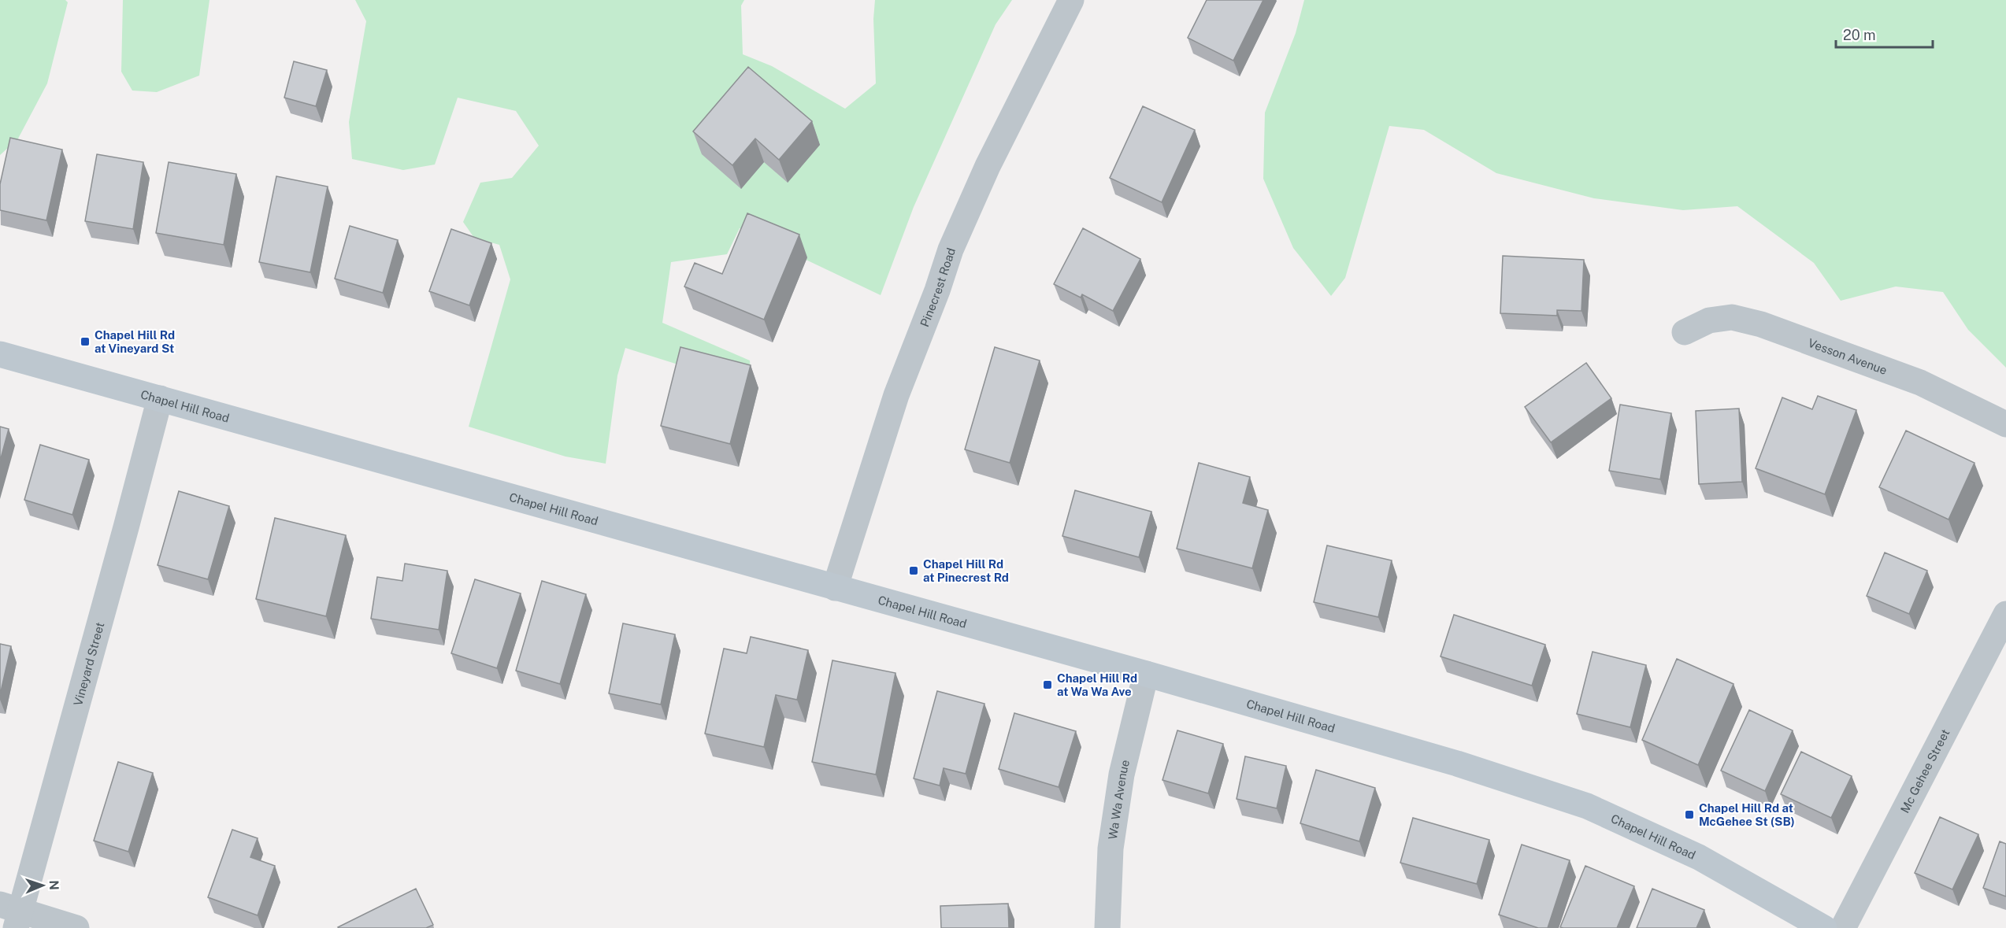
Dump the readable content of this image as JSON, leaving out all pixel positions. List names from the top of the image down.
{
  "streets": {
    "street": [
      "Pinecrest Road",
      "Vesson Avenue",
      "Chapel Hill Road",
      "Vineyard Street",
      "Mc Gehee Street",
      "Wa Wa Avenue"
    ]
  },
  "crossings": [
    ["Pinecrest Road", "Chapel Hill Road"],
    ["Chapel Hill Road", "Vineyard Street"],
    ["Chapel Hill Road", "Wa Wa Avenue"]
  ],
  "places": {
    "transit": [
      "Chapel Hill Rd at Vineyard St",
      "Chapel Hill Rd at Pinecrest Rd",
      "Chapel Hill Rd at Wa Wa Ave",
      "Chapel Hill Rd at McGehee St (SB)"
    ]
  },
  "scale_bar": "20 m",
  "north": "right"
}
